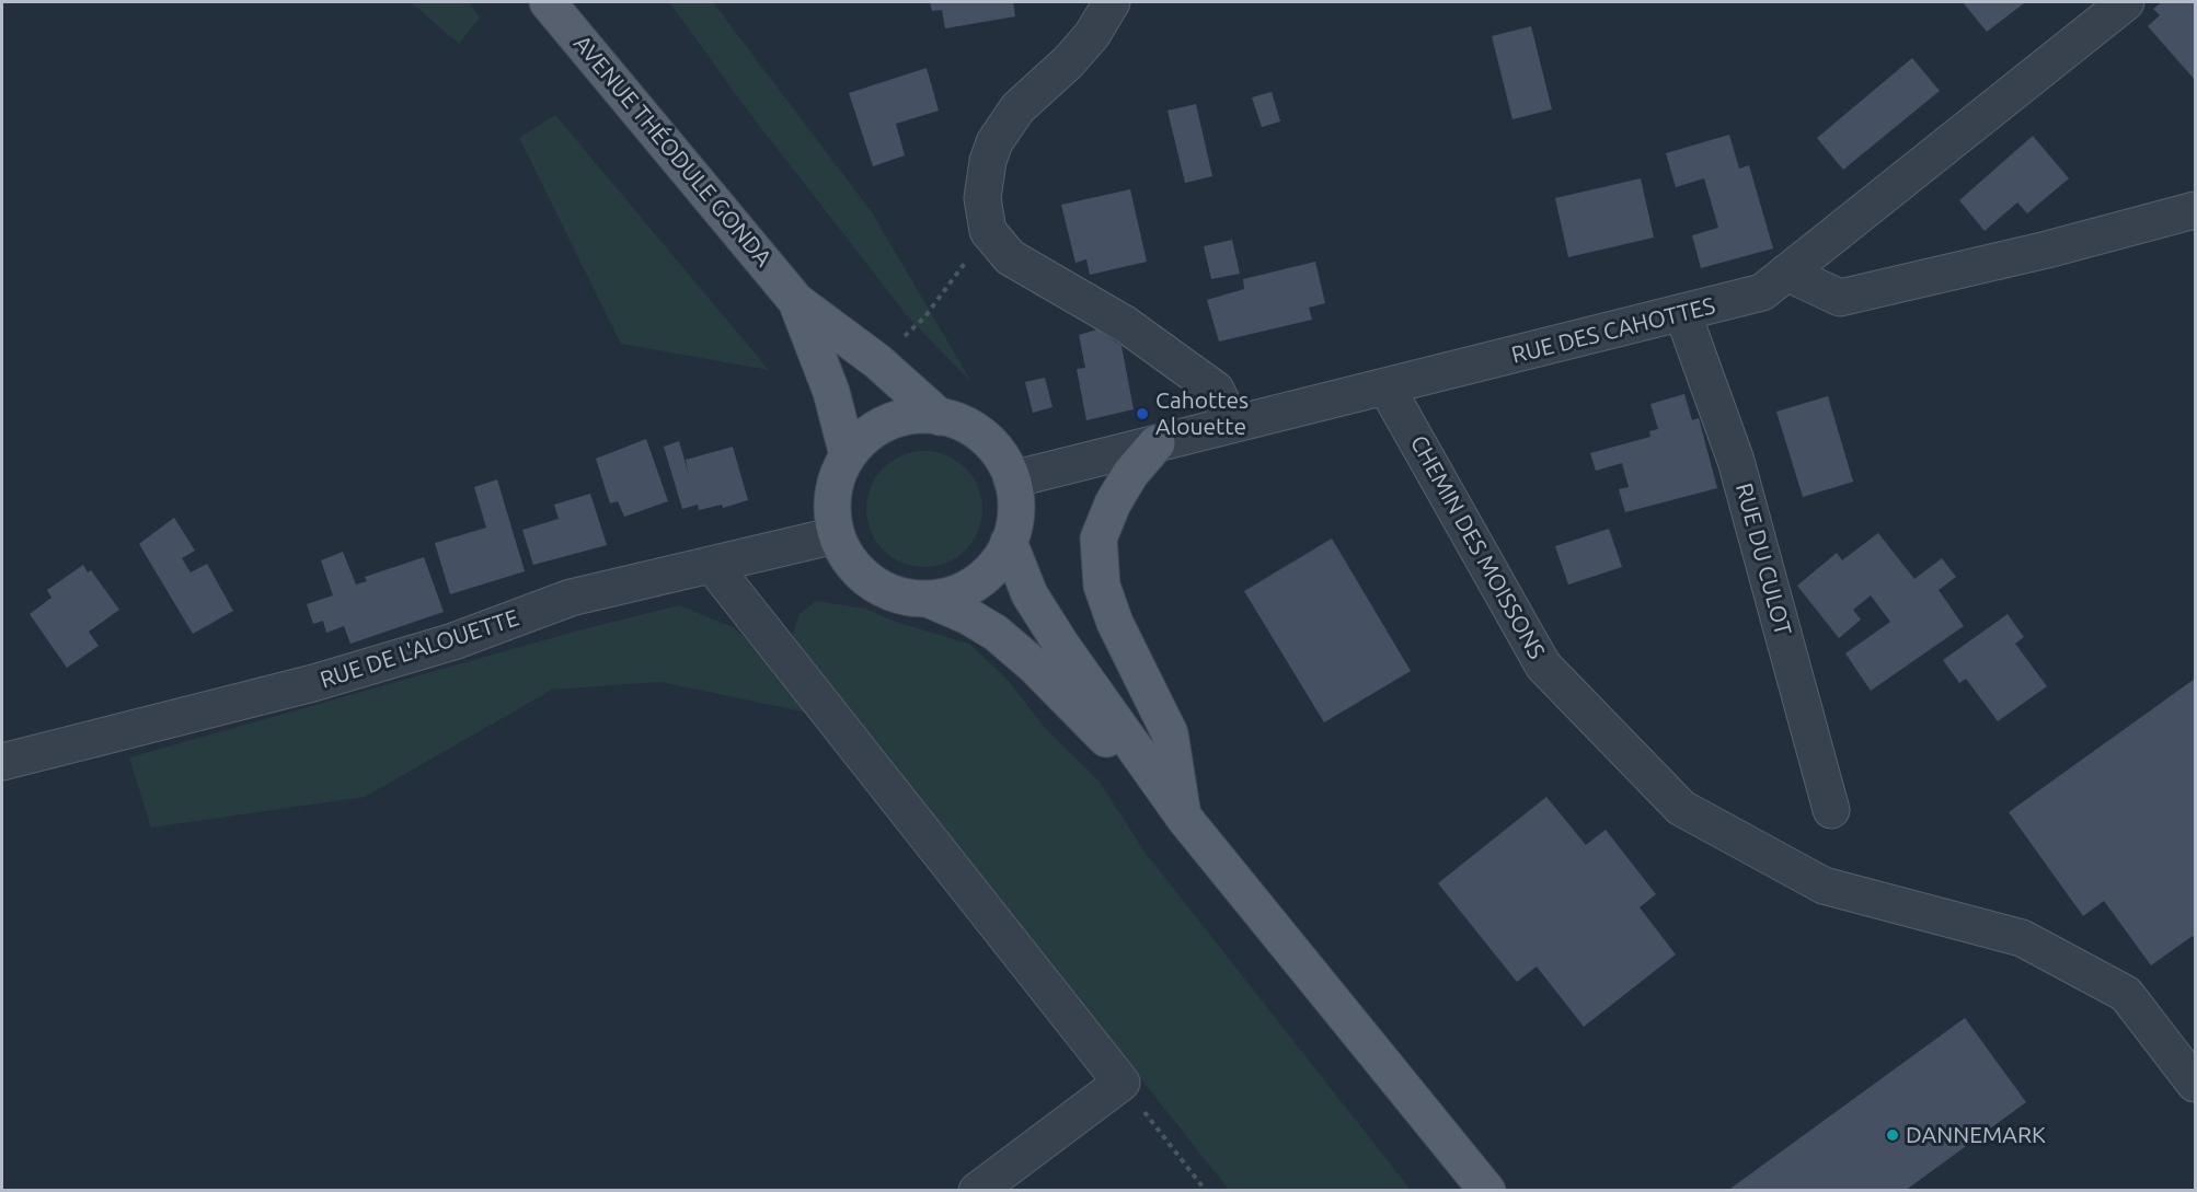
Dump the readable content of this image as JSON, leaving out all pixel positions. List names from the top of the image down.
{
  "streets": {
    "main road": ["AVENUE THÉODULE GONDA"],
    "street": [
      "RUE DES CAHOTTES",
      "CHEMIN DES MOISSONS",
      "RUE DU CULOT",
      "RUE DE L'ALOUETTE"
    ]
  },
  "crossings": [
    ["AVENUE THÉODULE GONDA", "RUE DES CAHOTTES"],
    ["AVENUE THÉODULE GONDA", "RUE DE L'ALOUETTE"],
    ["RUE DES CAHOTTES", "CHEMIN DES MOISSONS"],
    ["RUE DES CAHOTTES", "RUE DU CULOT"],
    ["RUE DES CAHOTTES", "RUE DE L'ALOUETTE"]
  ],
  "places": ["Cahottes Alouette", "DANNEMARK"]
}
